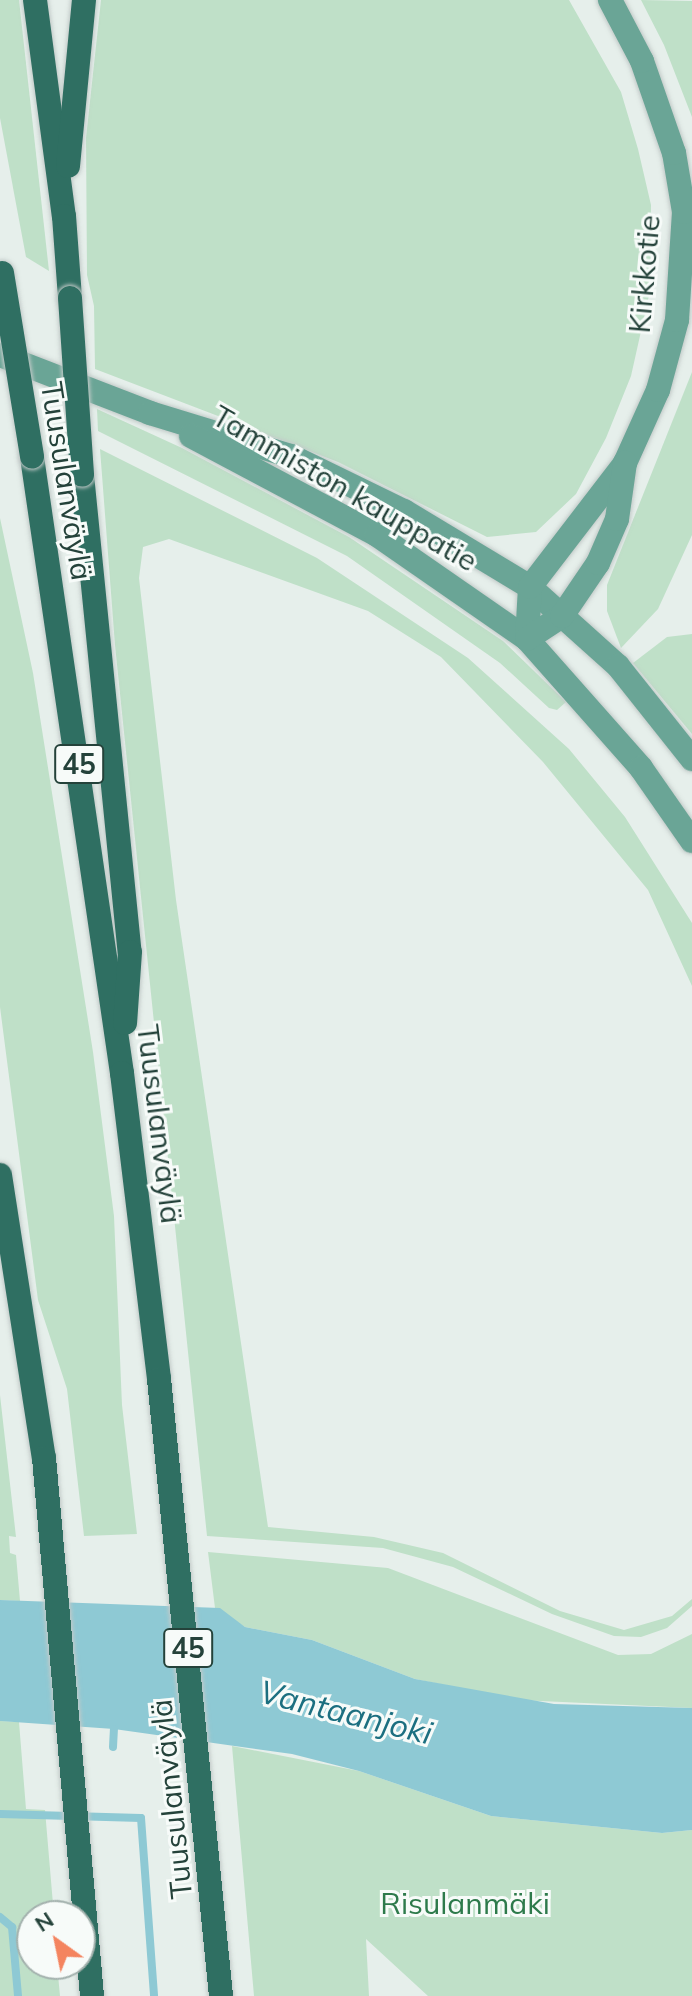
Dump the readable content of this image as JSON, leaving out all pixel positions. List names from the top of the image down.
{
  "streets": {
    "highway": ["Tuusulanväylä", "45"],
    "main road": ["Kirkkotie", "Tammiston kauppatie"]
  },
  "crossings": [
    ["Kirkkotie", "Tammiston kauppatie"]
  ],
  "water": ["Vantaanjoki"],
  "parks": ["Risulanmäki"],
  "north": "top left"
}
